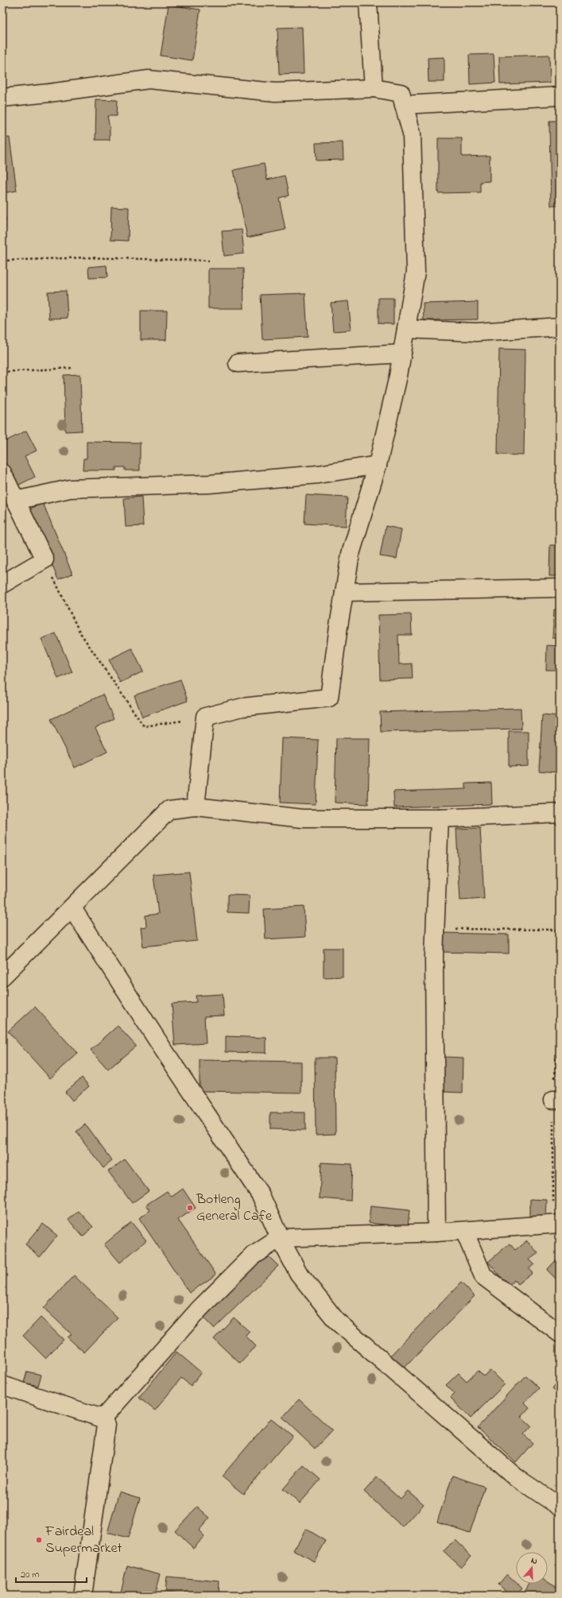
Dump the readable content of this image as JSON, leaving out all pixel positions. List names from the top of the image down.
{
  "places": ["Botleng General Cafe", "Fairdeal Supermarket"],
  "scale_bar": "20 m",
  "north": "top"
}
